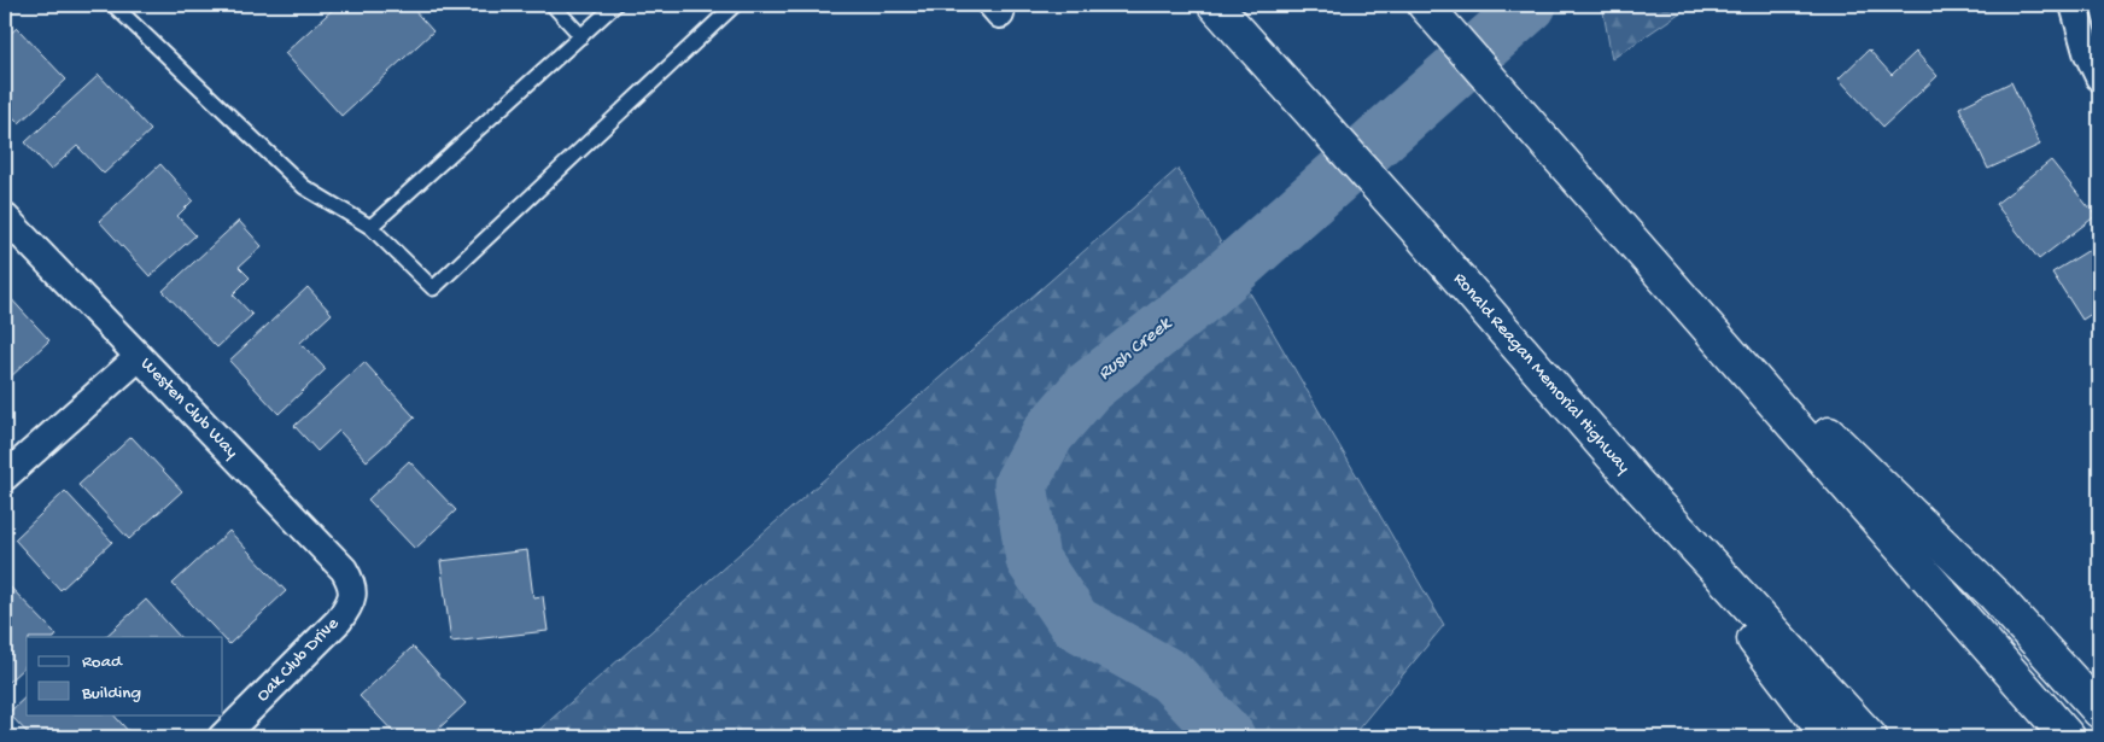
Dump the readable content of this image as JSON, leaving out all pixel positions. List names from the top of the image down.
{
  "streets": {
    "highway": ["Ronald Reagan Memorial Highway"],
    "street": ["Westen Club Way", "Oak Club Drive"]
  },
  "crossings": [
    ["Westen Club Way", "Oak Club Drive"]
  ],
  "water": ["Rush Creek"],
  "legend": ["Road", "Building"]
}
